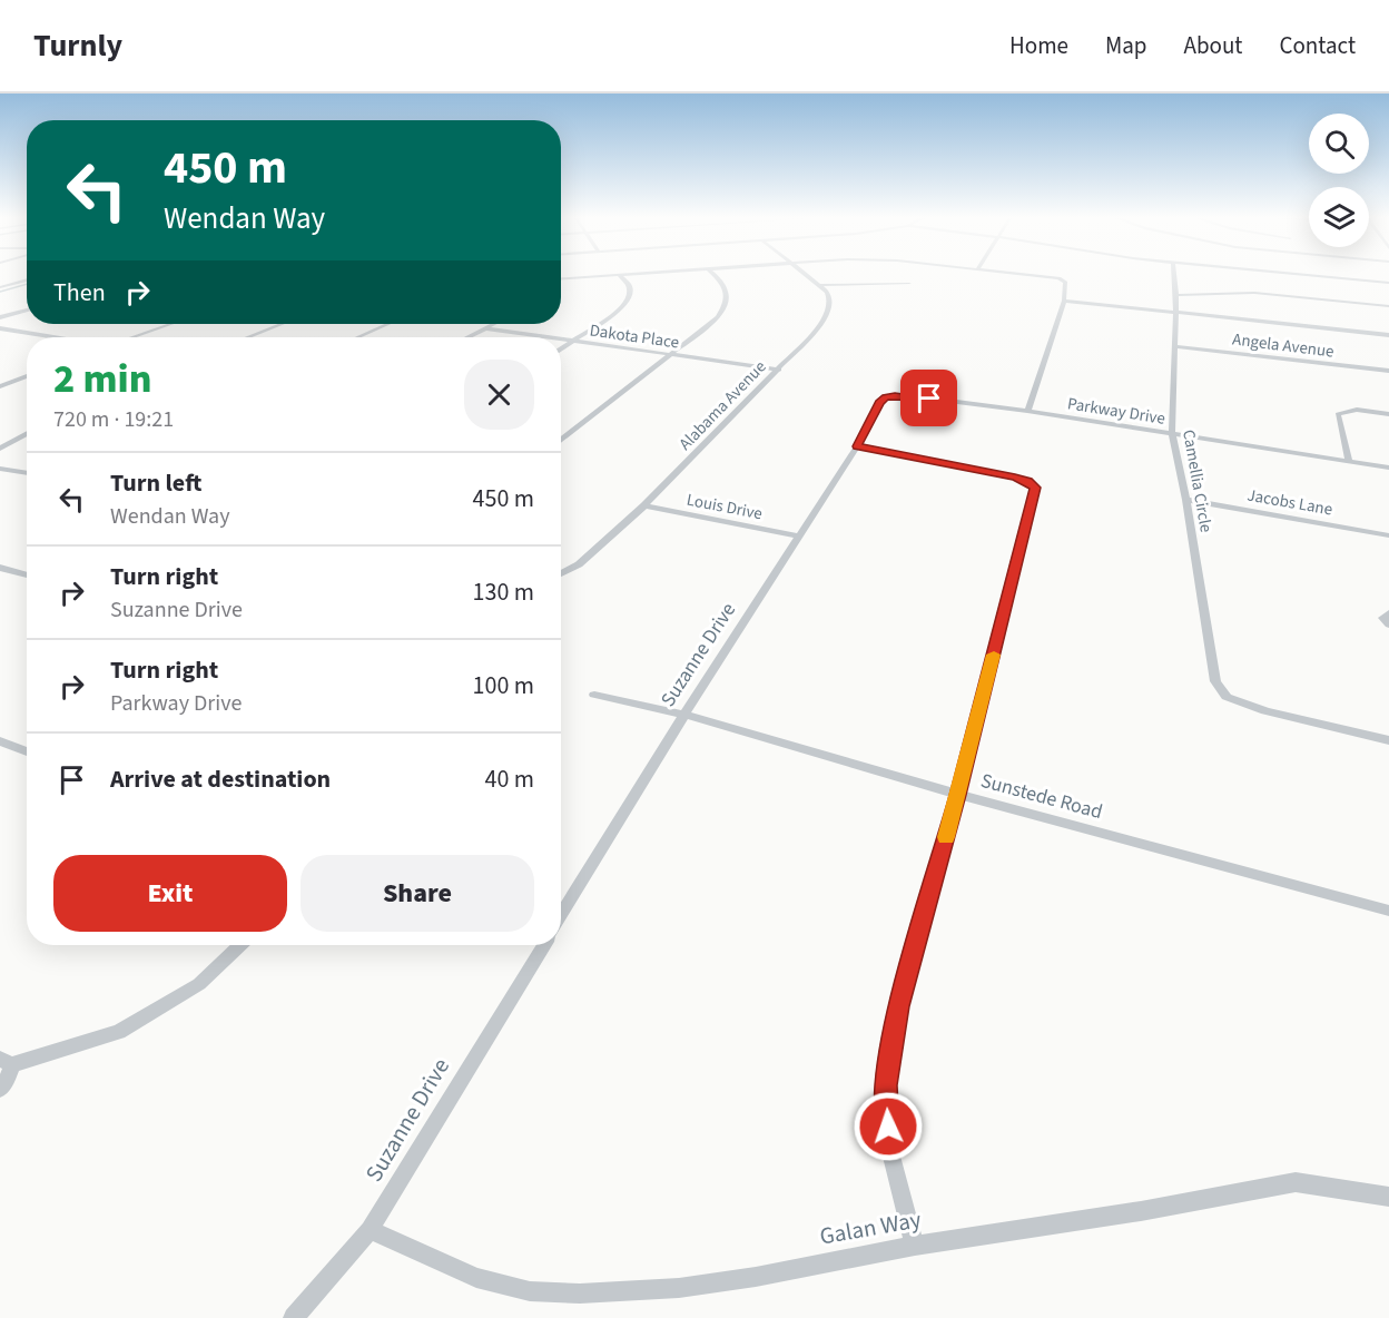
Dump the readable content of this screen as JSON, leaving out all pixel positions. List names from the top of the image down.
{
  "streets": {
    "street": [
      "Dakota Place",
      "Angela Avenue",
      "Alabama Avenue",
      "Parkway Drive",
      "Camellia Circle",
      "Jacobs Lane",
      "Louis Drive",
      "Suzanne Drive",
      "Sunstede Road",
      "Galan Way"
    ]
  },
  "crossings": [
    ["Dakota Place", "Alabama Avenue"],
    ["Angela Avenue", "Camellia Circle"],
    ["Alabama Avenue", "Louis Drive"],
    ["Parkway Drive", "Camellia Circle"],
    ["Parkway Drive", "Suzanne Drive"],
    ["Camellia Circle", "Jacobs Lane"],
    ["Louis Drive", "Suzanne Drive"],
    ["Suzanne Drive", "Sunstede Road"],
    ["Suzanne Drive", "Galan Way"]
  ],
  "page": {
    "header": "Turnly",
    "nav": [
      "Home",
      "Map",
      "About",
      "Contact"
    ],
    "turn": ["450 m", "Wendan Way"],
    "then": "Then",
    "heading": ["2 min", "720 m · 19:21"],
    "list": [
      {
        "name": "Turn left",
        "note": "Wendan Way",
        "value": "450 m"
      },
      {
        "name": "Turn right",
        "note": "Suzanne Drive",
        "value": "130 m"
      },
      {
        "name": "Turn right",
        "note": "Parkway Drive",
        "value": "100 m"
      },
      {
        "name": "Arrive at destination",
        "value": "40 m"
      }
    ],
    "buttons": ["Exit", "Share"]
  }
}
